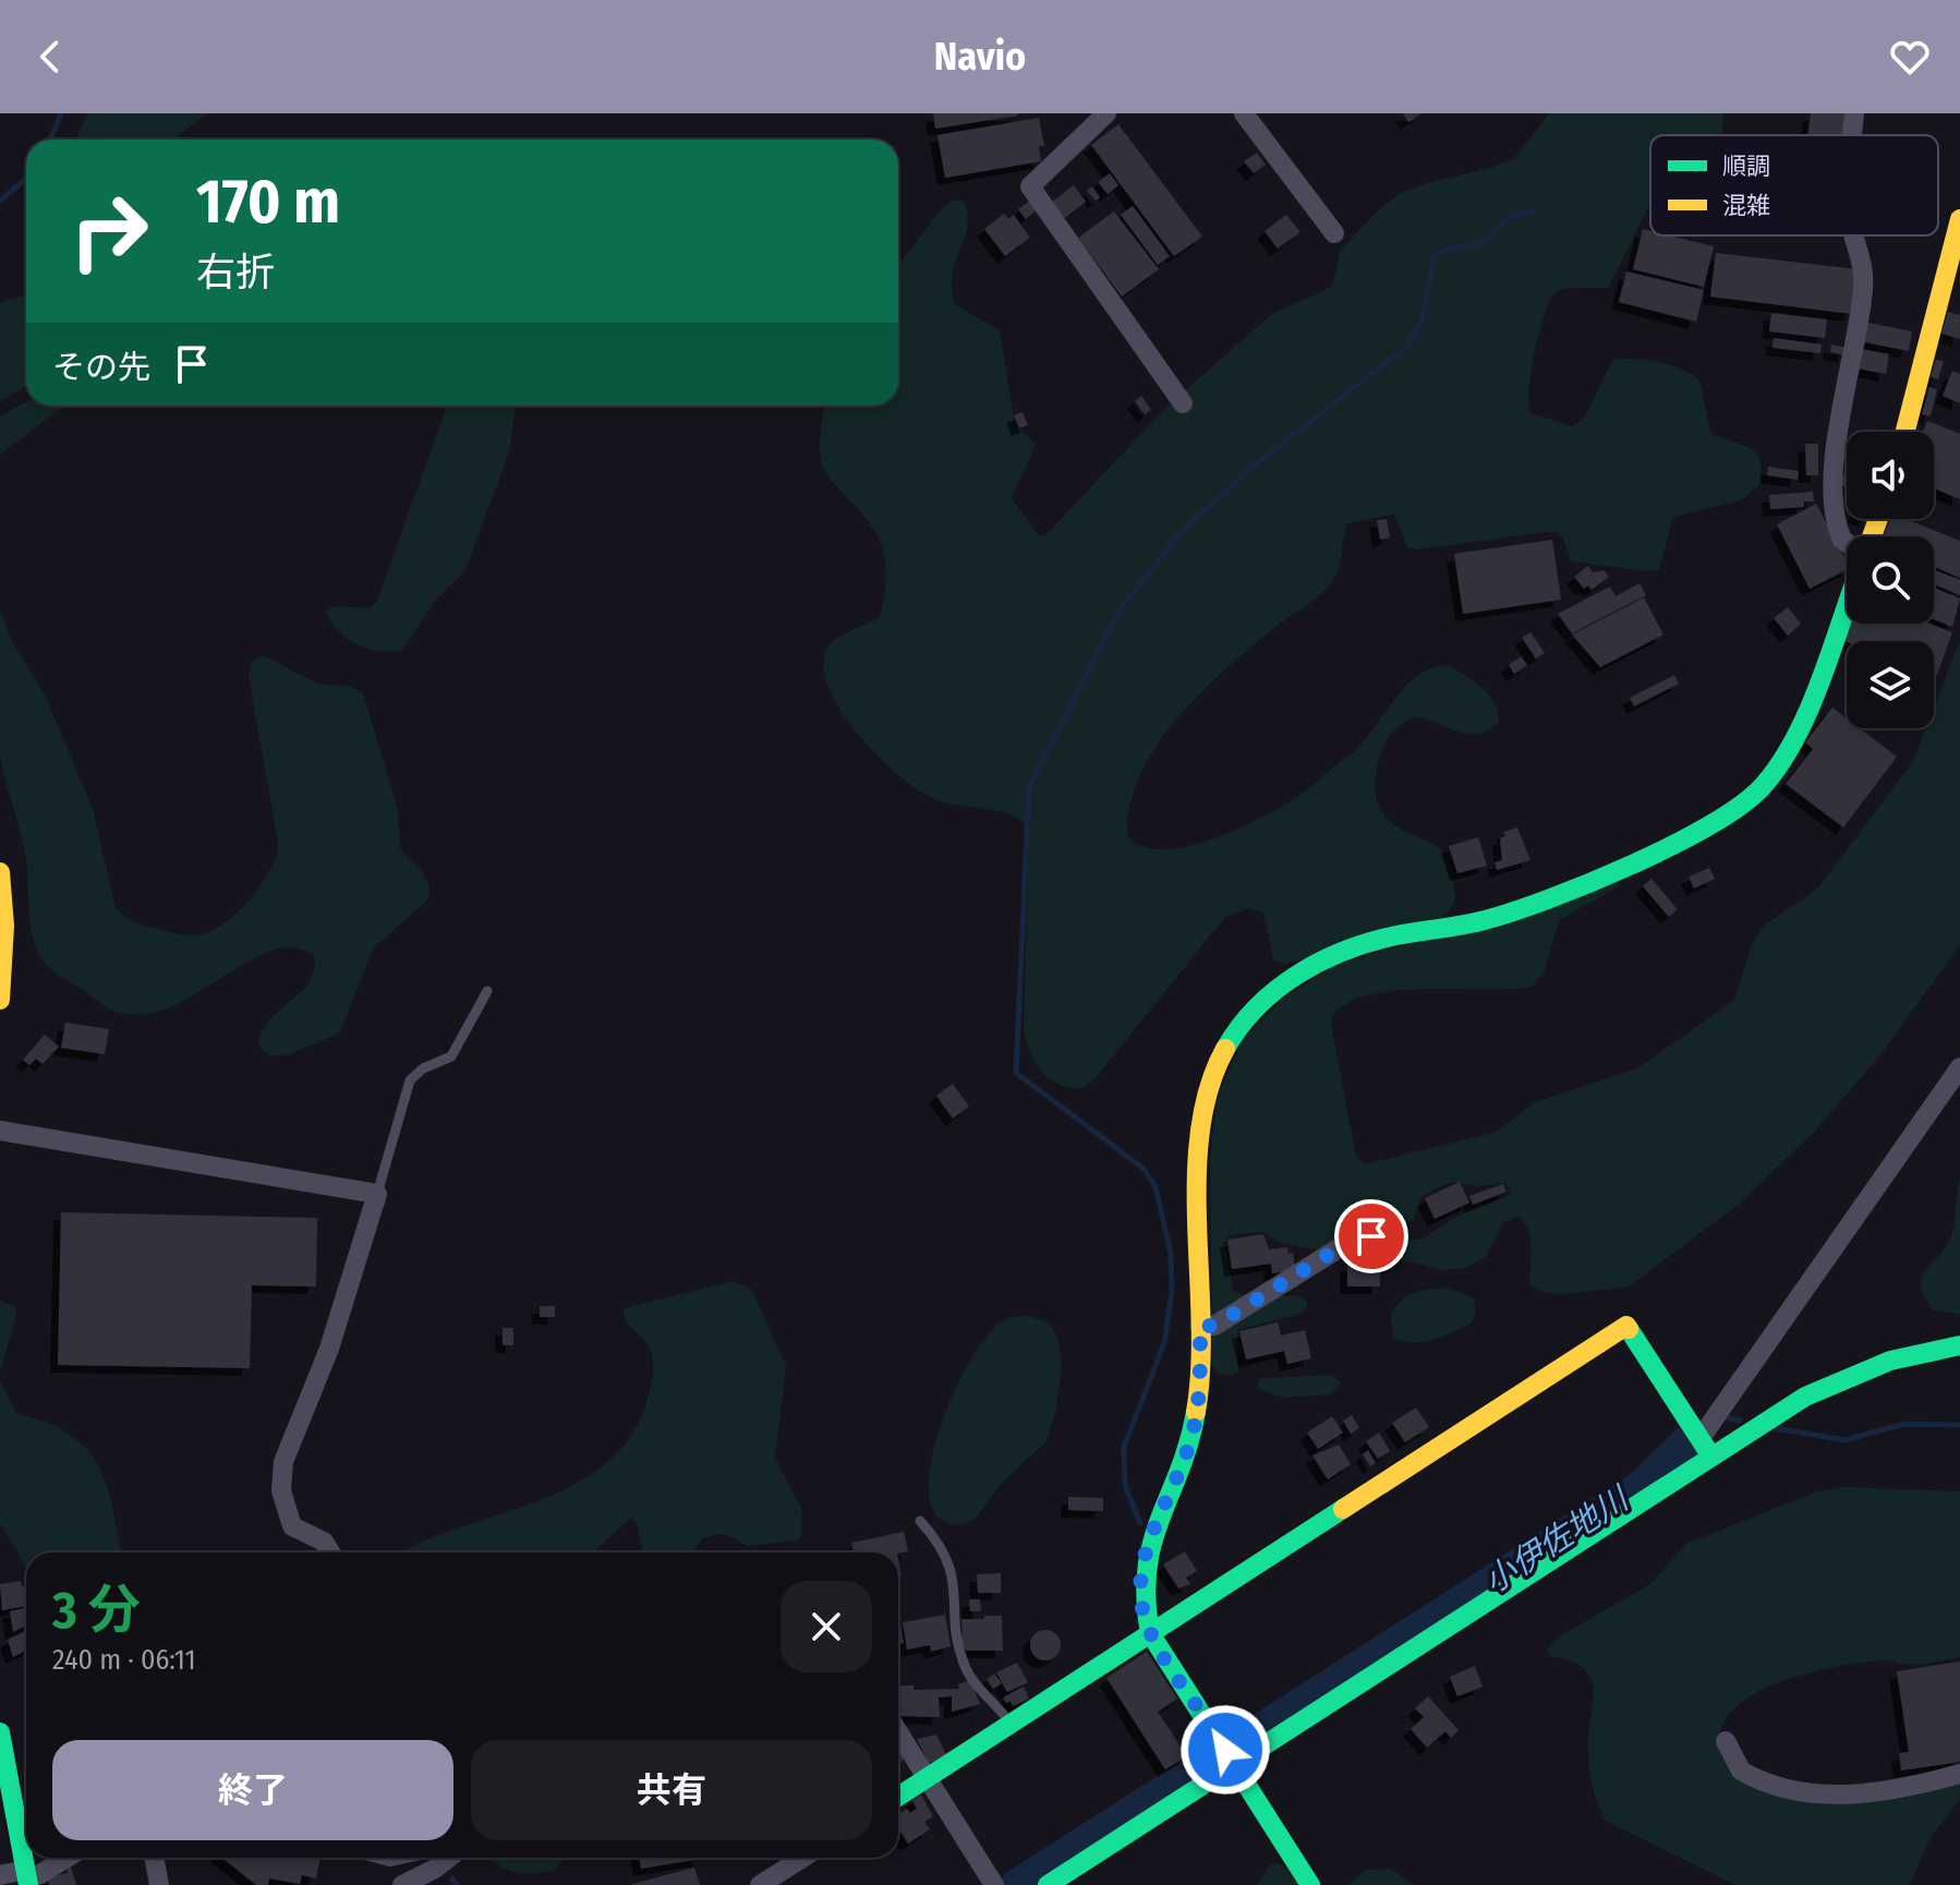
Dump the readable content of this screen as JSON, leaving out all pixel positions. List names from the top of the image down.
{
  "water": ["小伊佐地川"],
  "legend": ["順調", "混雑"],
  "page": {
    "header": "Navio",
    "turn": ["170 m", "右折"],
    "then": "その先",
    "heading": ["3 分", "240 m · 06:11"],
    "buttons": ["終了", "共有"]
  }
}
